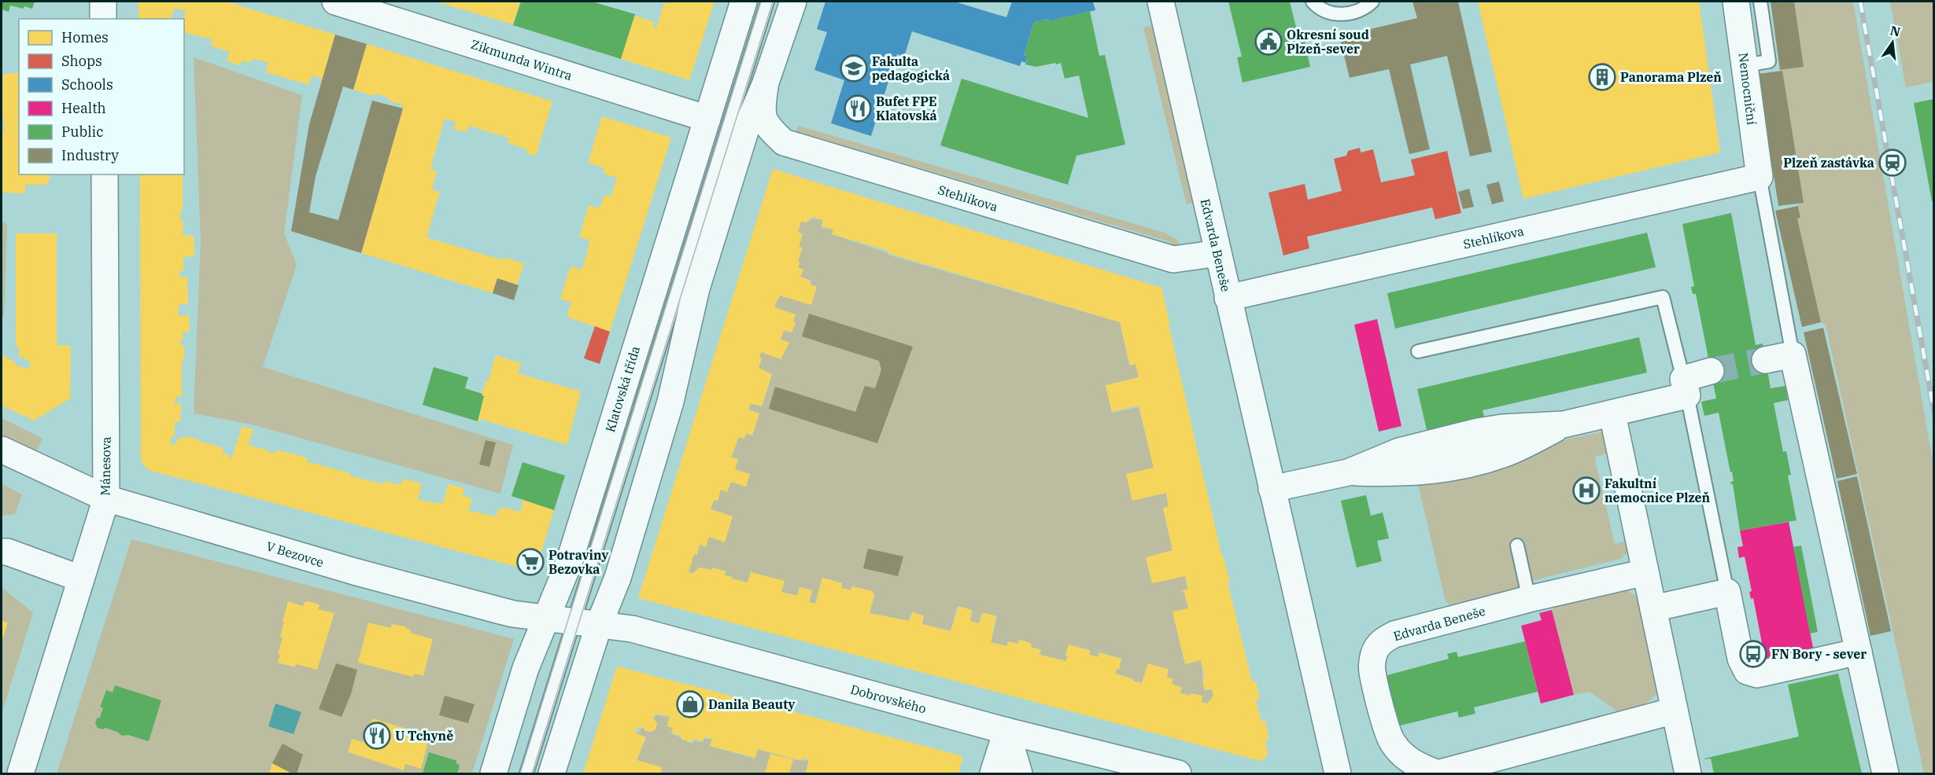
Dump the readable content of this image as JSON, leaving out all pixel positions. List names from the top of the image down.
{
  "streets": {
    "street": [
      "Zikmunda Wintra",
      "Nemocniční",
      "Stehlíkova",
      "Edvarda Beneše",
      "Klatovská třída",
      "Mánesova",
      "V Bezovce",
      "Dobrovského"
    ]
  },
  "crossings": [
    ["Zikmunda Wintra", "Klatovská třída"],
    ["Nemocniční", "Stehlíkova"],
    ["Stehlíkova", "Edvarda Beneše"],
    ["Stehlíkova", "Klatovská třída"],
    ["Klatovská třída", "V Bezovce"],
    ["Klatovská třída", "Dobrovského"],
    ["Mánesova", "V Bezovce"],
    ["V Bezovce", "Dobrovského"]
  ],
  "places": {
    "public building": ["Okresní soud Plzeň-sever"],
    "school or university": ["Fakulta pedagogická"],
    "building": ["Panorama Plzeň"],
    "restaurant": ["Bufet FPE Klatovská", "U Tchyně"],
    "station": ["Plzeň zastávka"],
    "hospital": ["Fakultní nemocnice Plzeň"],
    "supermarket": ["Potraviny Bezovka"],
    "bus stop": ["FN Bory - sever"],
    "shop": ["Danila Beauty"]
  },
  "legend": [
    "Homes",
    "Shops",
    "Schools",
    "Health",
    "Public",
    "Industry"
  ],
  "north": "top"
}
